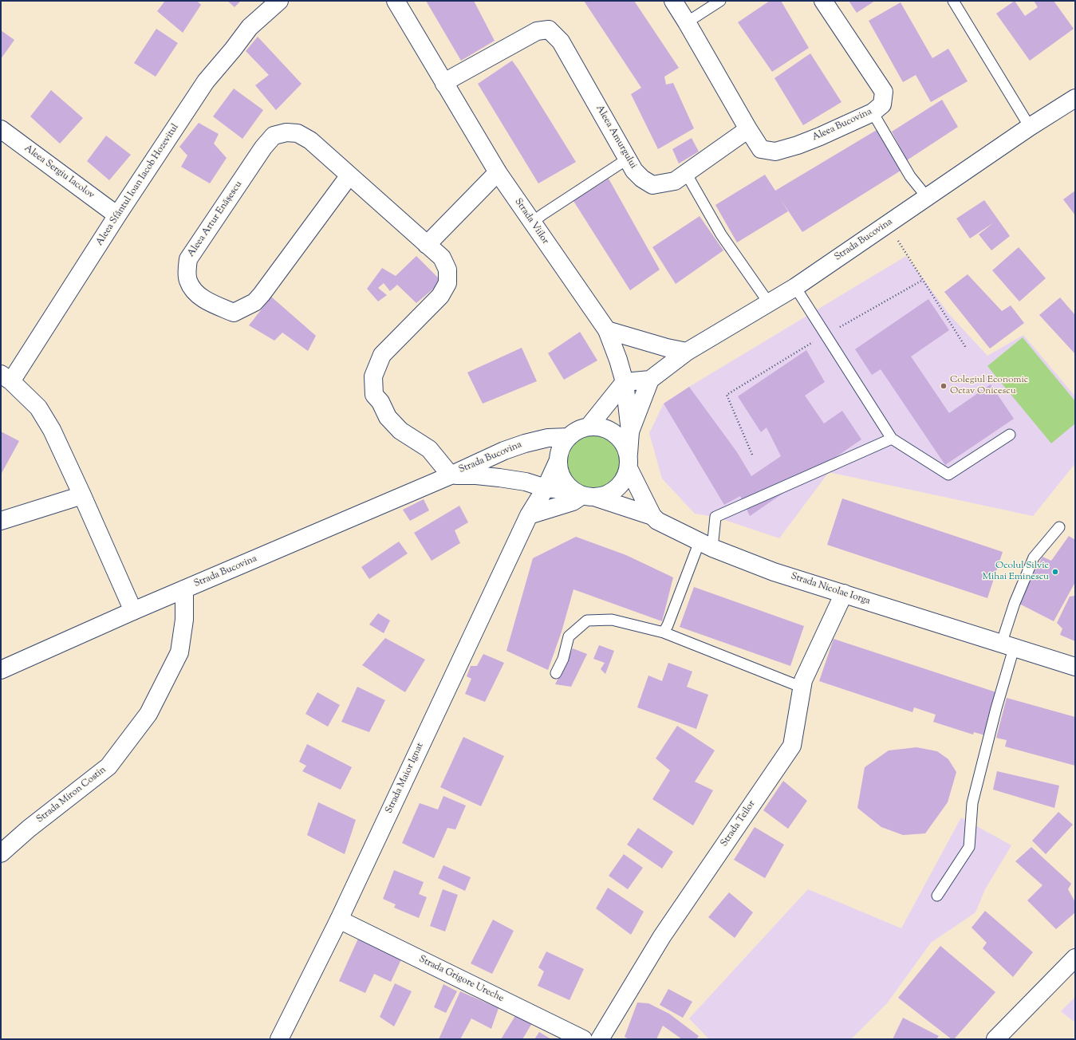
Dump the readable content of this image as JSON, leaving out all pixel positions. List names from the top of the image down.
{
  "streets": {
    "street": [
      "Aleea Bucovina",
      "Aleea Amurgului",
      "Aleea Sergiu Iacolov",
      "Aleea Sfântul Ioan Iacob Hozevitul",
      "Aleea Artur Enășescu",
      "Strada Viilor",
      "Strada Bucovina",
      "Strada Nicolae Iorga",
      "Strada Maior Ignat",
      "Strada Miron Costin",
      "Strada Teilor",
      "Strada Grigore Ureche"
    ]
  },
  "crossings": [
    ["Aleea Bucovina", "Aleea Amurgului"],
    ["Aleea Amurgului", "Strada Viilor"],
    ["Aleea Sergiu Iacolov", "Aleea Sfântul Ioan Iacob Hozevitul"],
    ["Aleea Artur Enășescu", "Strada Bucovina"],
    ["Strada Viilor", "Strada Bucovina"],
    ["Strada Viilor", "Strada Nicolae Iorga"],
    ["Strada Viilor", "Strada Maior Ignat"],
    ["Strada Bucovina", "Strada Nicolae Iorga"],
    ["Strada Bucovina", "Strada Maior Ignat"],
    ["Strada Bucovina", "Strada Miron Costin"],
    ["Strada Nicolae Iorga", "Strada Maior Ignat"],
    ["Strada Nicolae Iorga", "Strada Teilor"],
    ["Strada Maior Ignat", "Strada Grigore Ureche"]
  ],
  "places": ["Colegiul Economic Octav Onicescu", "Ocolul Silvic Mihai Eminescu"]
}
